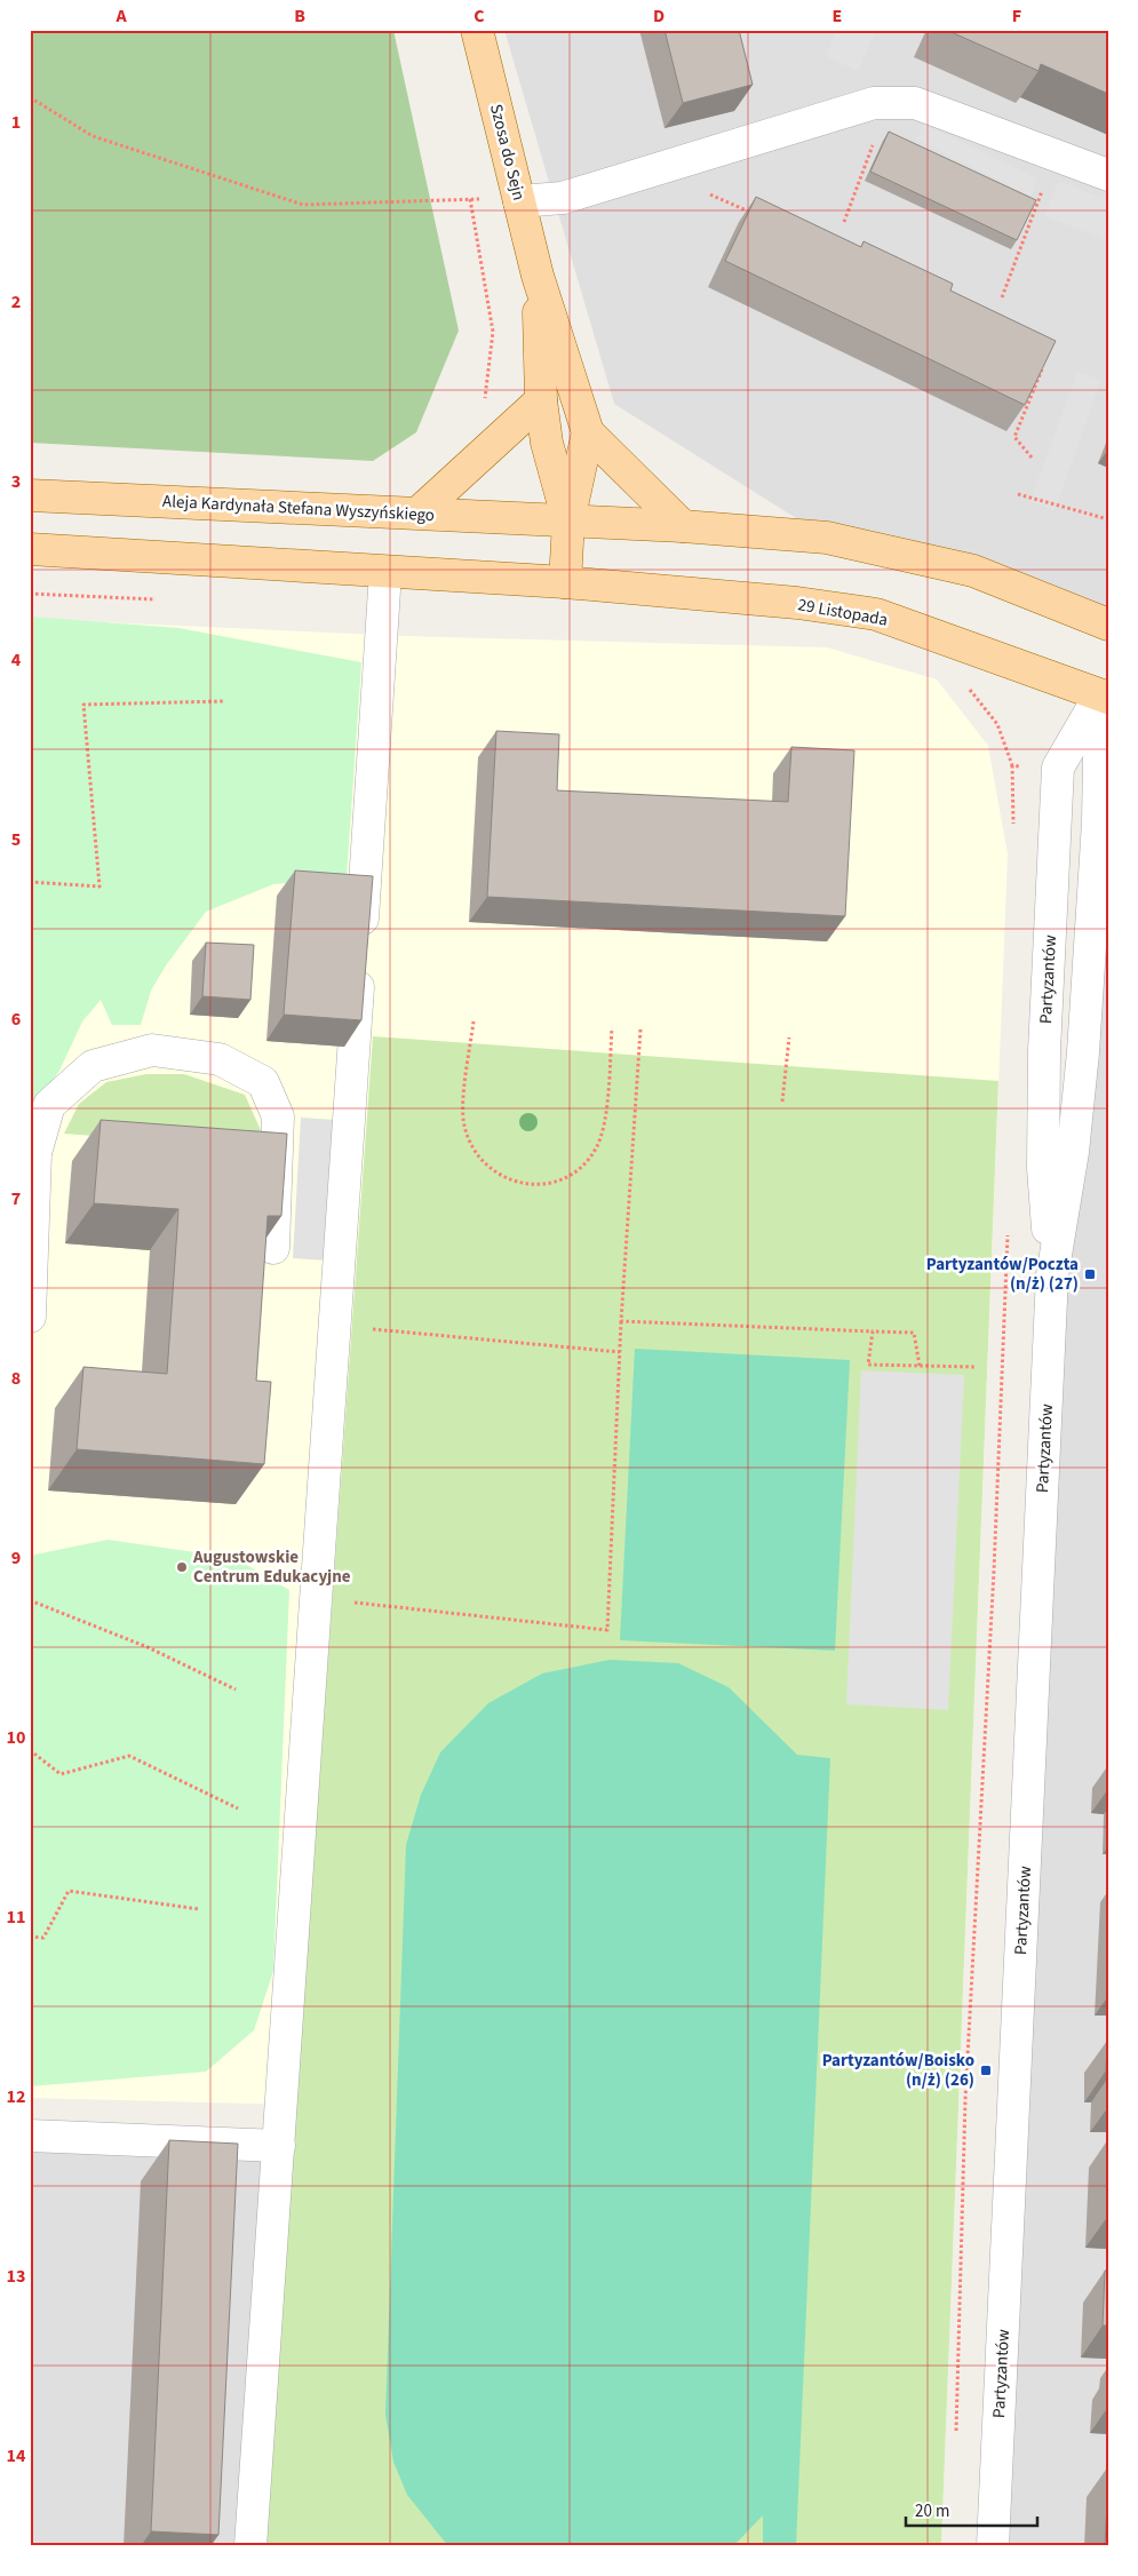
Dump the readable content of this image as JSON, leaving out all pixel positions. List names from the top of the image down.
{
  "streets": {
    "main road": ["Szosa do Sejn", "Aleja Kardynała Stefana Wyszyńskiego", "29 Listopada"],
    "street": ["Partyzantów"]
  },
  "crossings": [
    ["Szosa do Sejn", "Aleja Kardynała Stefana Wyszyńskiego"],
    ["Szosa do Sejn", "29 Listopada"],
    ["29 Listopada", "Partyzantów"]
  ],
  "places": {
    "transit": ["Partyzantów/Poczta (n/ż) (27)", "Partyzantów/Boisko (n/ż) (26)"],
    "other": ["Augustowskie Centrum Edukacyjne"]
  },
  "scale_bar": "20 m",
  "grid": {
    "columns": [
      "A",
      "B",
      "C",
      "D",
      "E",
      "F"
    ],
    "rows": [
      "1",
      "2",
      "3",
      "4",
      "5",
      "6",
      "7",
      "8",
      "9",
      "10",
      "11",
      "12",
      "13",
      "14"
    ]
  }
}
